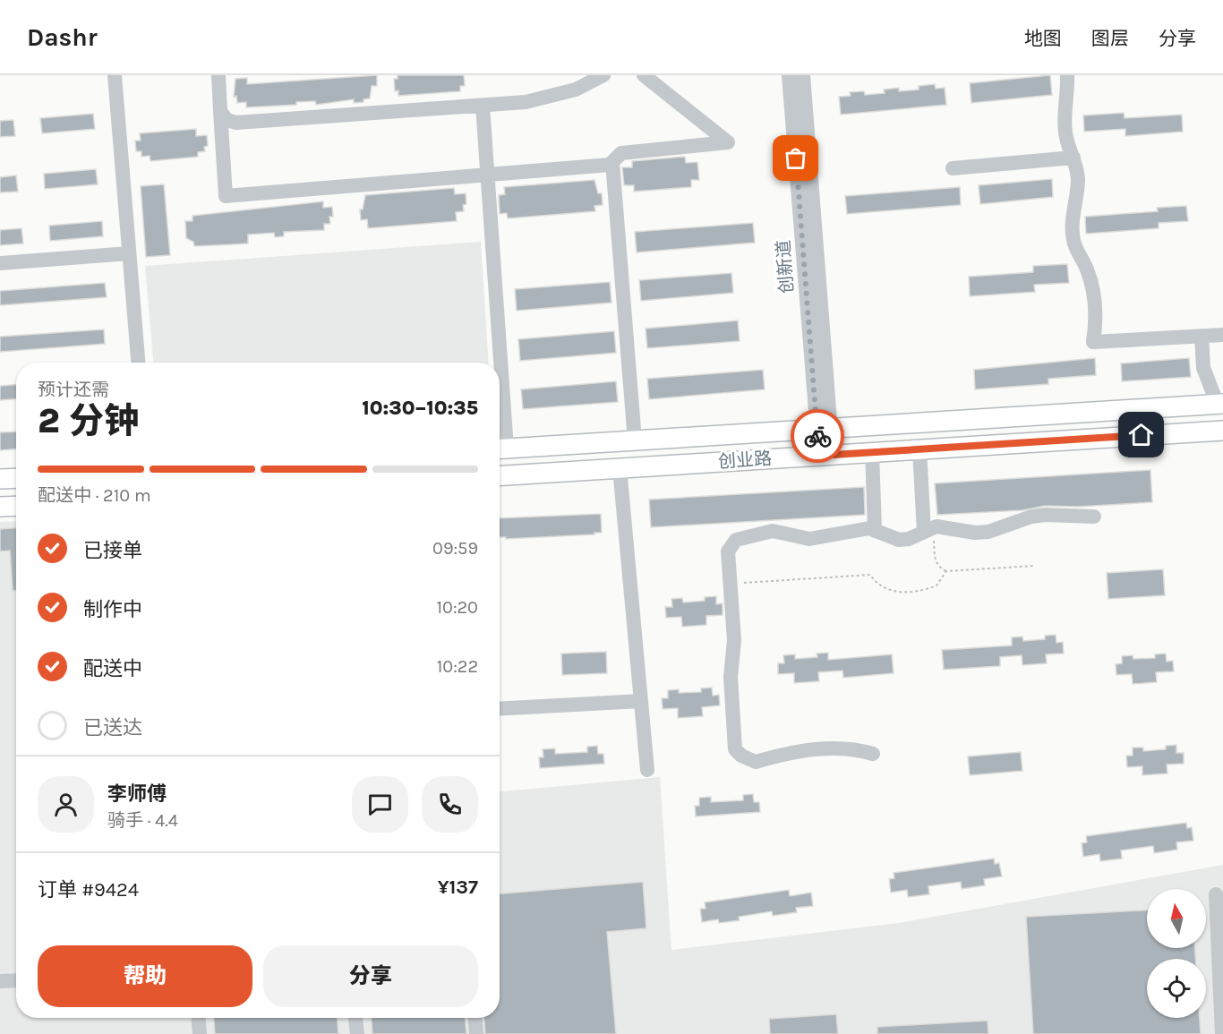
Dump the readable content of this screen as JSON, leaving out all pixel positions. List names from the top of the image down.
{
  "streets": {
    "main road": ["创业路"],
    "street": ["创新道"]
  },
  "crossings": [
    ["创新道", "创业路"]
  ],
  "north": "top",
  "page": {
    "header": "Dashr",
    "nav": ["地图", "图层", "分享"],
    "heading": ["2 分钟", "预计还需", "10:30–10:35"],
    "panel": [
      "李师傅",
      "骑手 · 4.4",
      "订单 #9424",
      "¥137"
    ],
    "bar": "配送中 · 210 m",
    "list": [
      ["已接单", "09:59"],
      ["制作中", "10:20"],
      ["配送中", "10:22"],
      "已送达"
    ],
    "buttons": ["帮助", "分享"]
  }
}
